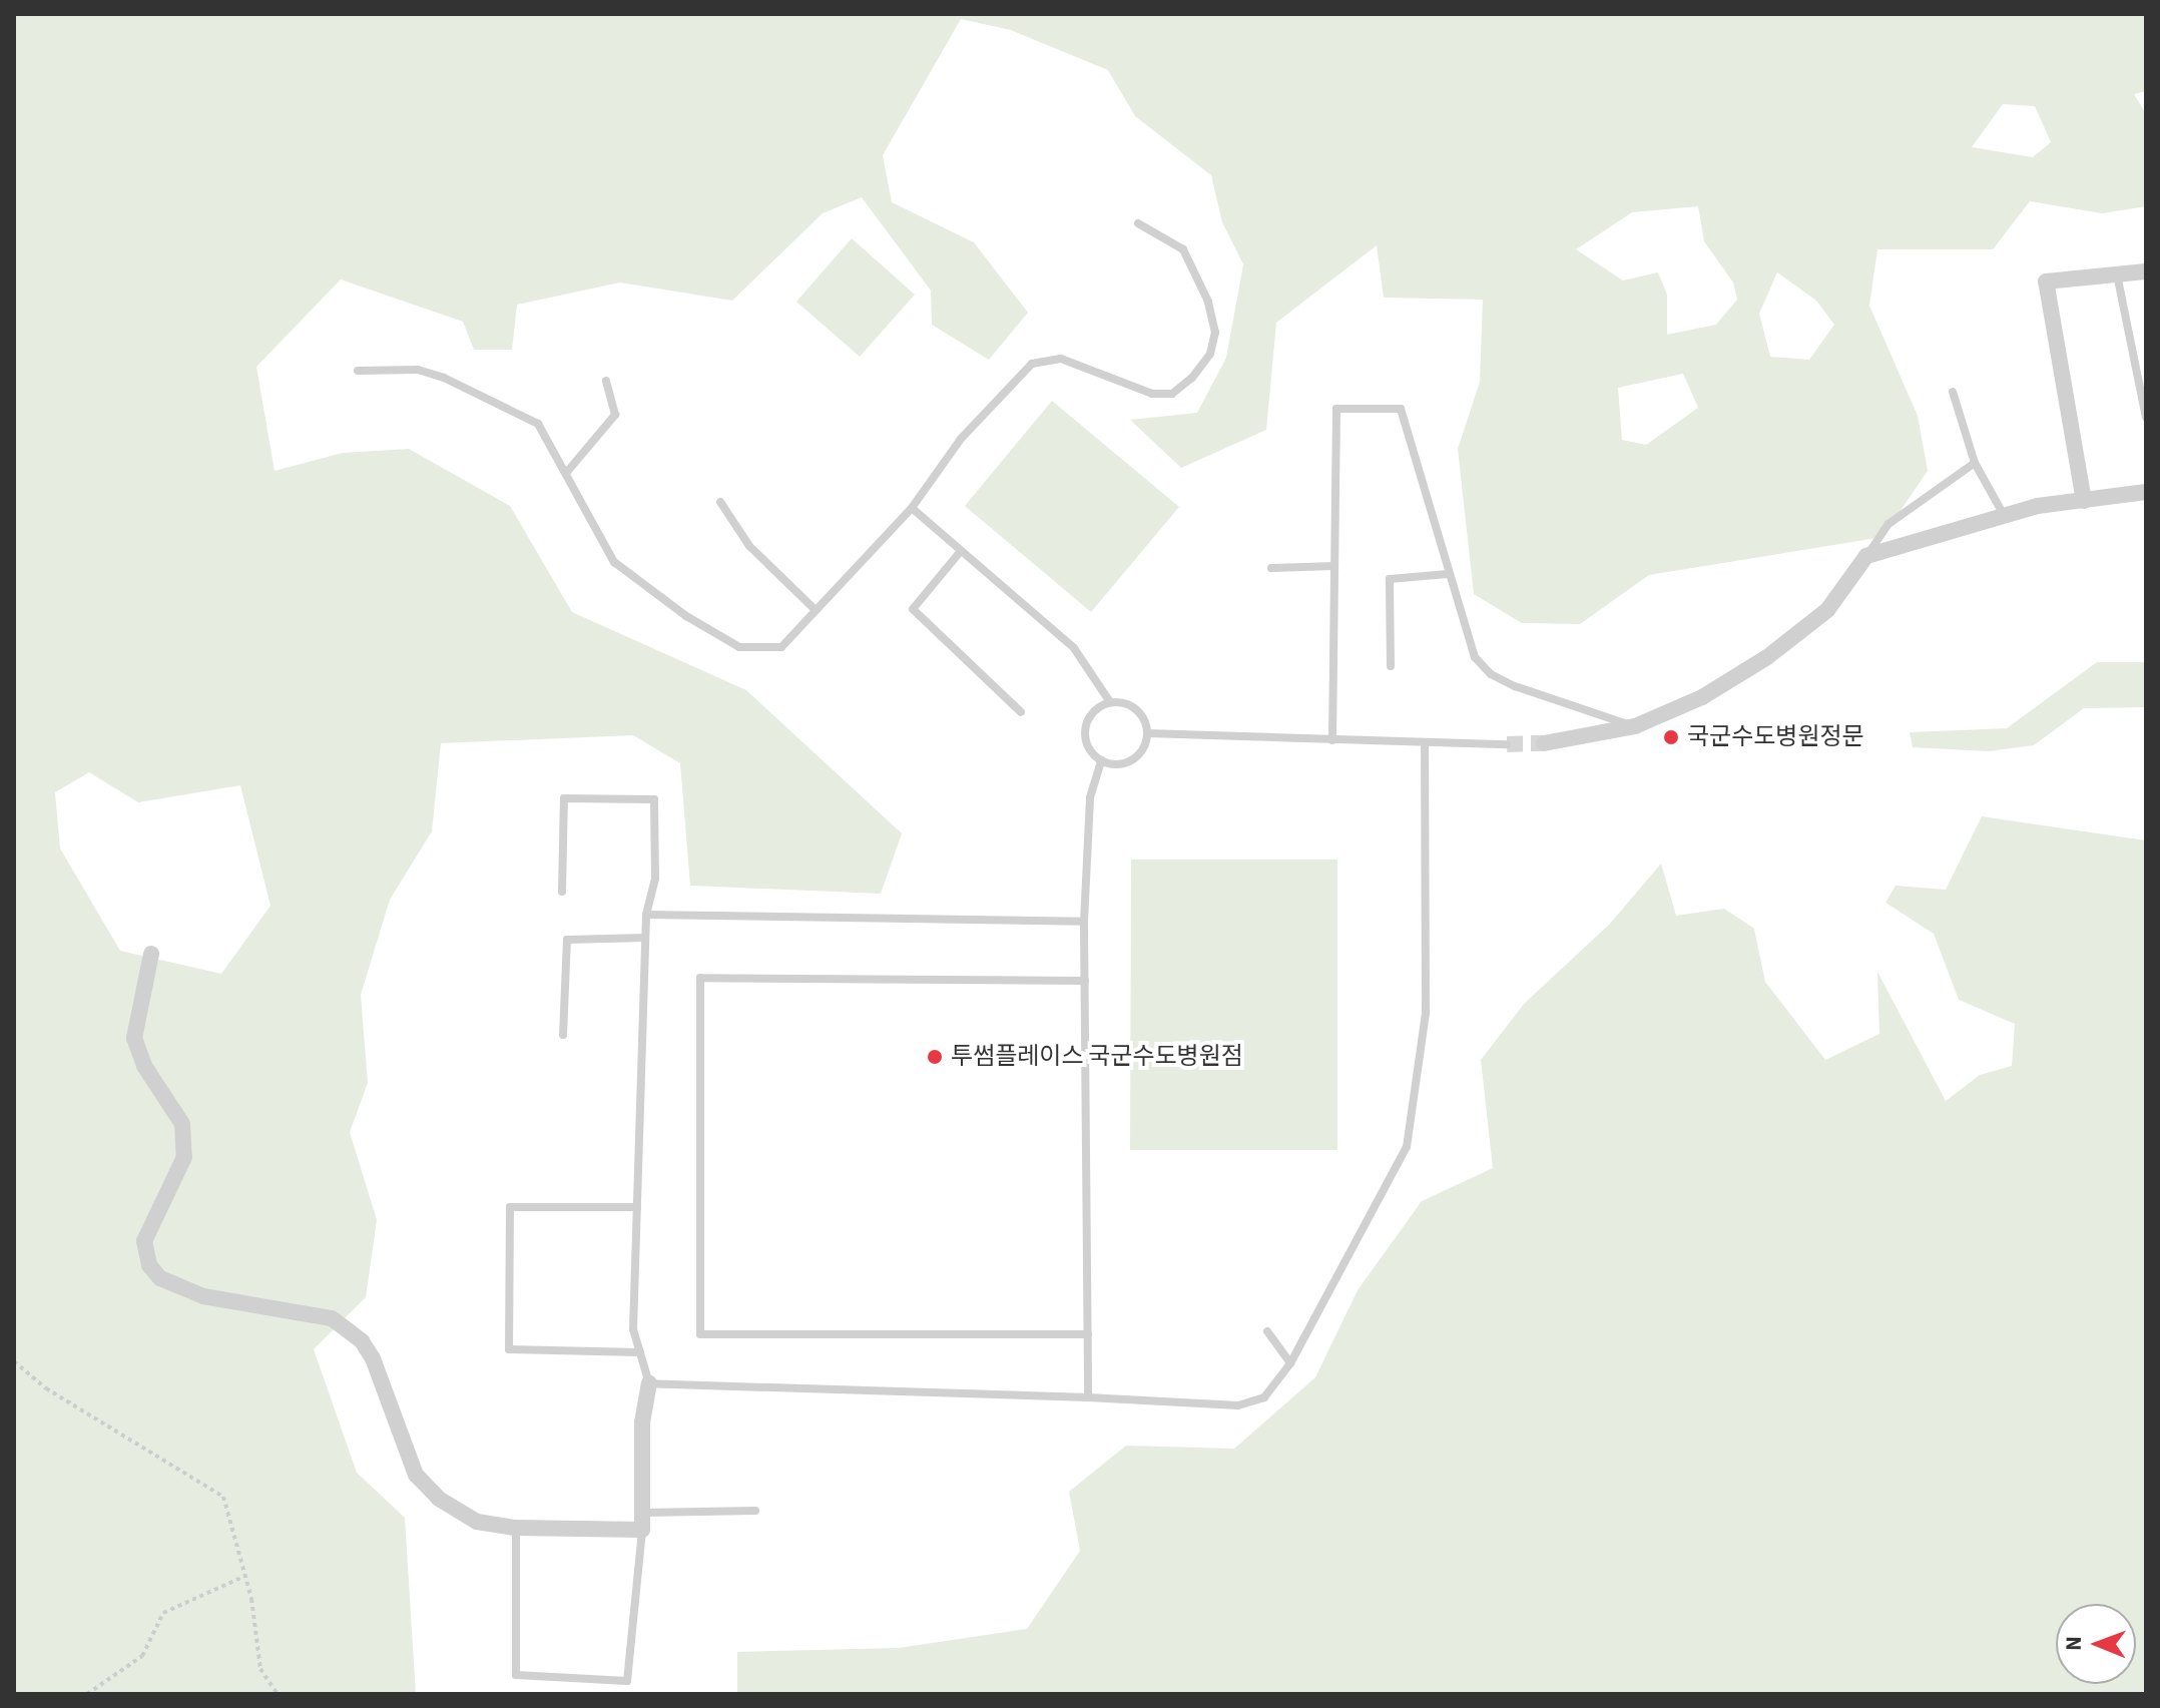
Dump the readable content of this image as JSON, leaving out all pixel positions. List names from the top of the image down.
{
  "places": ["국군수도병원정문", "투썸플레이스 국군수도병원점"],
  "north": "left"
}
